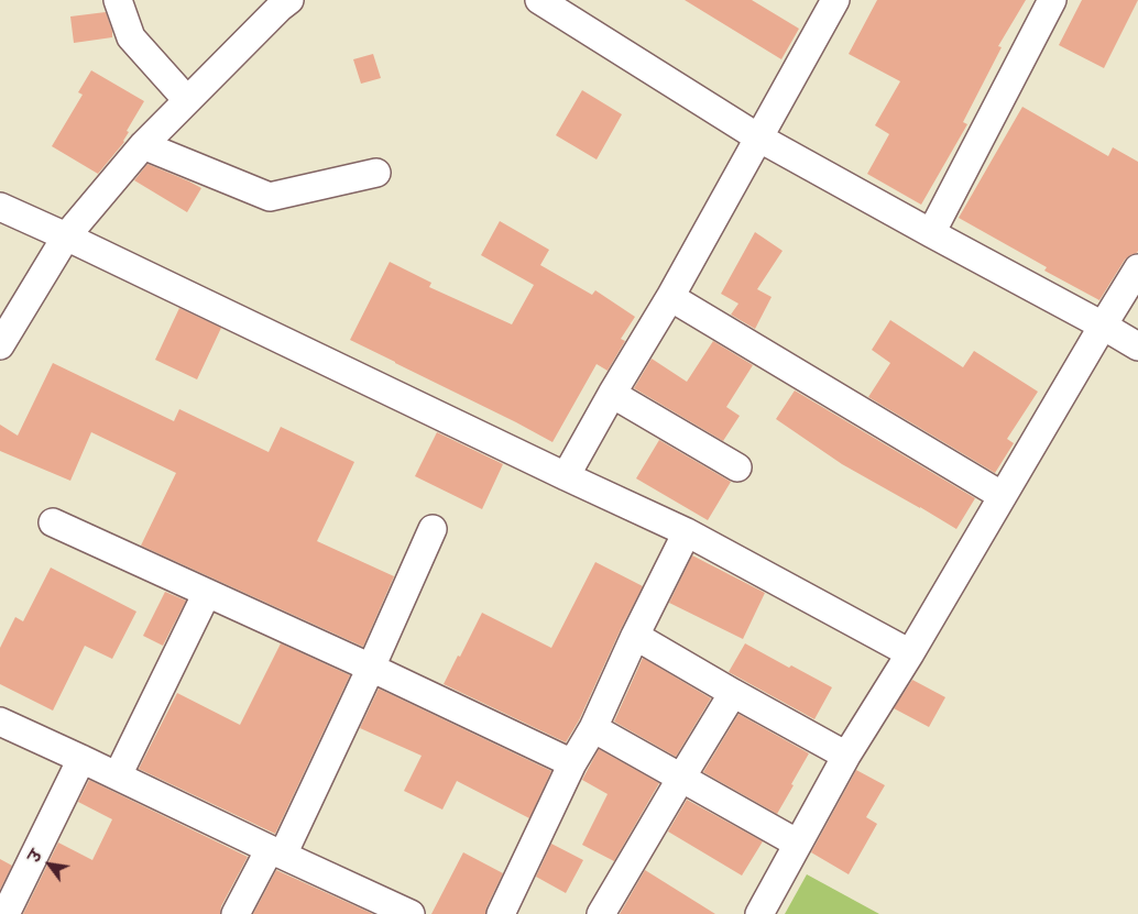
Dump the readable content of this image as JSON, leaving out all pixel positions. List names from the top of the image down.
{
  "north": "top left"
}
